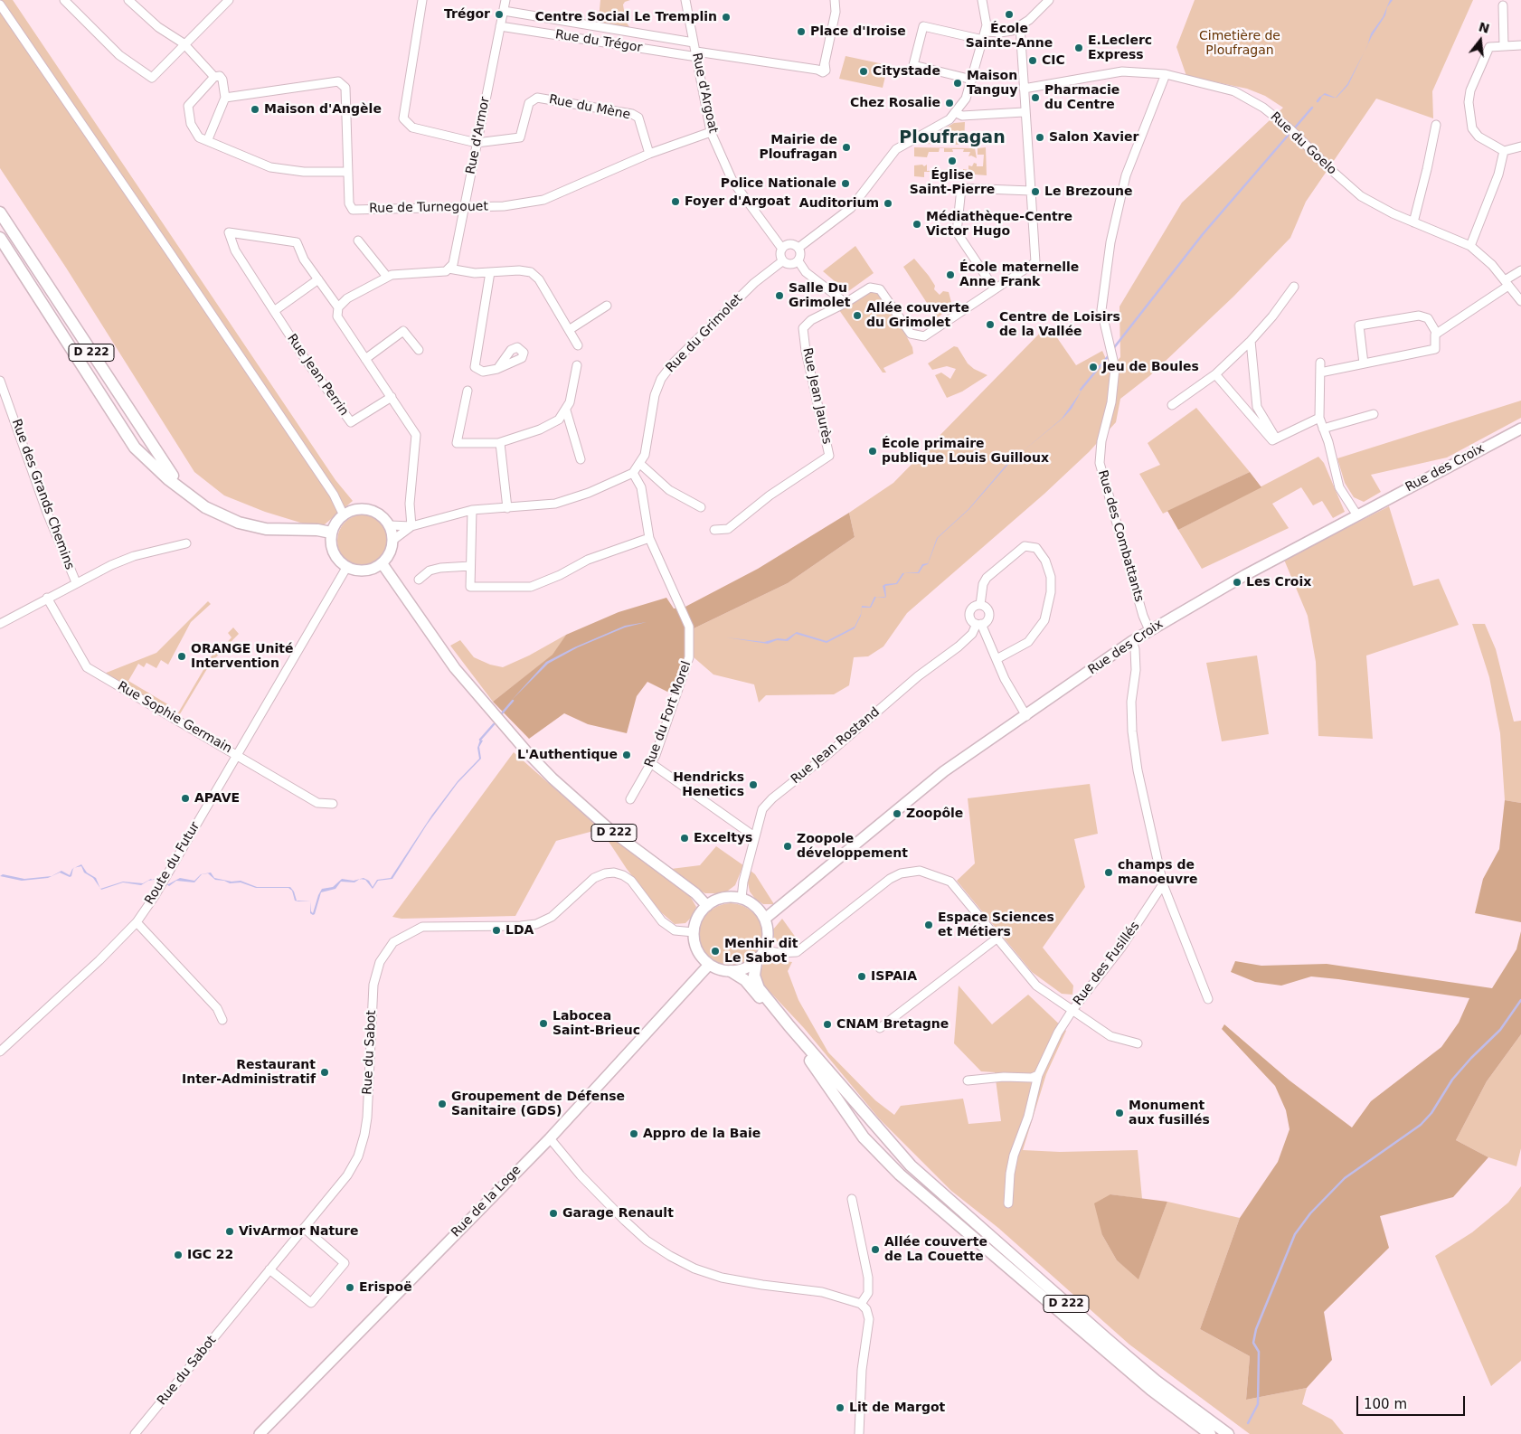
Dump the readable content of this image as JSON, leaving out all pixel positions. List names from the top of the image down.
{
  "streets": {
    "highway": ["D 222"],
    "main road": ["Rue des Croix", "Rue de la Loge"],
    "street": [
      "Rue du Trégor",
      "Rue d'Argoat",
      "Rue du Mène",
      "Rue d'Armor",
      "Rue du Goelo",
      "Rue de Turnegouet",
      "Rue du Grimolet",
      "Rue Jean Perrin",
      "Rue Jean Jaurès",
      "Rue des Grands Chemins",
      "Rue des Combattants",
      "Rue du Fort Morel",
      "Rue Sophie Germain",
      "Rue Jean Rostand",
      "Route du Futur",
      "Rue des Fusillés",
      "Rue du Sabot"
    ]
  },
  "crossings": [
    ["Rue du Trégor", "Rue d'Argoat"],
    ["Rue du Trégor", "Rue d'Armor"],
    ["Rue d'Argoat", "Rue de Turnegouet"],
    ["Rue d'Argoat", "Rue du Grimolet"],
    ["Rue du Mène", "Rue d'Armor"],
    ["Rue du Mène", "Rue de Turnegouet"],
    ["Rue d'Armor", "Rue de Turnegouet"],
    ["Rue du Goelo", "Rue des Combattants"],
    ["Rue du Grimolet", "Rue du Fort Morel"],
    ["D 222", "Rue des Croix"],
    ["D 222", "Rue Jean Rostand"],
    ["D 222", "Route du Futur"],
    ["D 222", "Rue du Sabot"],
    ["D 222", "Rue de la Loge"],
    ["Rue des Croix", "Rue des Combattants"],
    ["Rue des Croix", "Rue Jean Rostand"],
    ["Rue des Croix", "Rue du Sabot"],
    ["Rue des Croix", "Rue de la Loge"],
    ["Rue Sophie Germain", "Route du Futur"],
    ["Rue Jean Rostand", "Rue du Sabot"],
    ["Rue Jean Rostand", "Rue de la Loge"],
    ["Rue du Sabot", "Rue de la Loge"]
  ],
  "districts": ["Ploufragan"],
  "parks": ["Cimetière de Ploufragan"],
  "places": [
    "Trégor",
    "École Sainte-Anne",
    "Centre Social Le Tremplin",
    "Place d'Iroise",
    "E.Leclerc Express",
    "CIC",
    "Citystade",
    "Maison Tanguy",
    "Pharmacie du Centre",
    "Chez Rosalie",
    "Maison d'Angèle",
    "Salon Xavier",
    "Mairie de Ploufragan",
    "Église Saint-Pierre",
    "Police Nationale",
    "Le Brezoune",
    "Foyer d'Argoat",
    "Auditorium",
    "Médiathèque-Centre Victor Hugo",
    "École maternelle Anne Frank",
    "Salle Du Grimolet",
    "Allée couverte du Grimolet",
    "Centre de Loisirs de la Vallée",
    "Jeu de Boules",
    "École primaire publique Louis Guilloux",
    "Les Croix",
    "ORANGE Unité Intervention",
    "L'Authentique",
    "Hendricks Henetics",
    "APAVE",
    "Zoopôle",
    "Exceltys",
    "Zoopole développement",
    "champs de manoeuvre",
    "Espace Sciences et Métiers",
    "LDA",
    "Menhir dit Le Sabot",
    "ISPAIA",
    "Labocea Saint-Brieuc",
    "CNAM Bretagne",
    "Restaurant Inter-Administratif",
    "Groupement de Défense Sanitaire (GDS)",
    "Monument aux fusillés",
    "Appro de la Baie",
    "Garage Renault",
    "VivArmor Nature",
    "Allée couverte de La Couette",
    "IGC 22",
    "Erispoë",
    "Lit de Margot"
  ],
  "scale_bar": "100 m",
  "north": "top"
}
